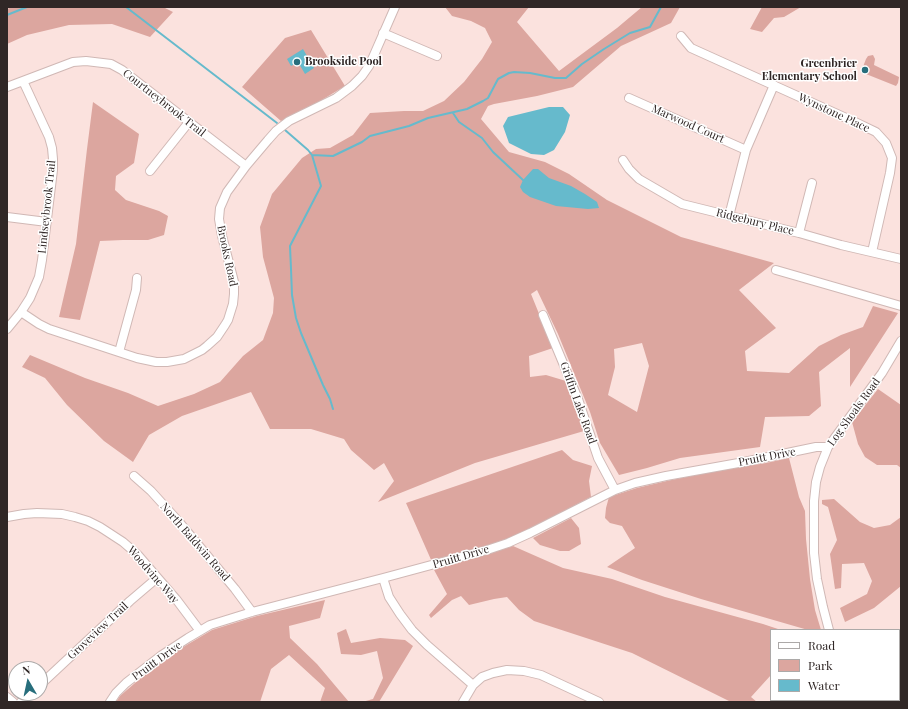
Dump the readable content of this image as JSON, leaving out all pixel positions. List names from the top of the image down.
{
  "streets": {
    "street": [
      "Courtneybrook Trail",
      "Wynstone Place",
      "Marwood Court",
      "Lindseybrook Trail",
      "Ridgebury Place",
      "Brooks Road",
      "Griffin Lake Road",
      "Log Shoals Road",
      "Pruitt Drive",
      "North Baldwin Road",
      "Woodvine Way",
      "Groveview Trail"
    ]
  },
  "crossings": [
    ["Courtneybrook Trail", "Lindseybrook Trail"],
    ["Courtneybrook Trail", "Brooks Road"],
    ["Wynstone Place", "Ridgebury Place"],
    ["Lindseybrook Trail", "Brooks Road"],
    ["Griffin Lake Road", "Pruitt Drive"],
    ["Log Shoals Road", "Pruitt Drive"],
    ["Pruitt Drive", "North Baldwin Road"],
    ["Pruitt Drive", "Woodvine Way"],
    ["Woodvine Way", "Groveview Trail"]
  ],
  "places": ["Brookside Pool", "Greenbrier Elementary School"],
  "legend": ["Road", "Park", "Water"],
  "north": "top"
}
